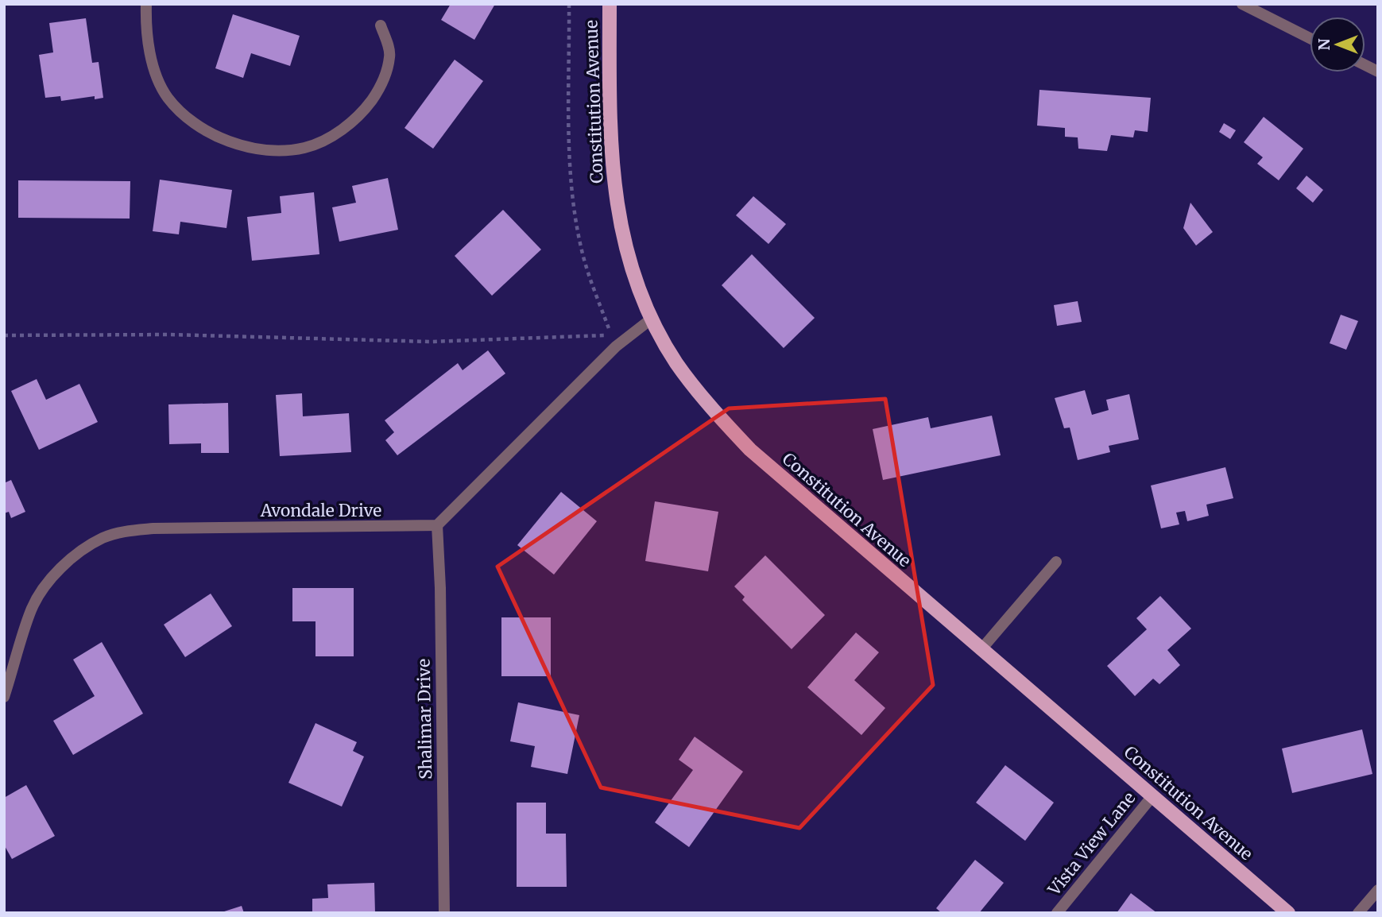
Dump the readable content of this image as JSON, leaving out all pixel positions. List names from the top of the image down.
{
  "streets": {
    "main road": ["Constitution Avenue"],
    "street": ["Avondale Drive", "Shalimar Drive", "Vista View Lane"]
  },
  "crossings": [
    ["Constitution Avenue", "Vista View Lane"],
    ["Avondale Drive", "Shalimar Drive"]
  ],
  "north": "left"
}
